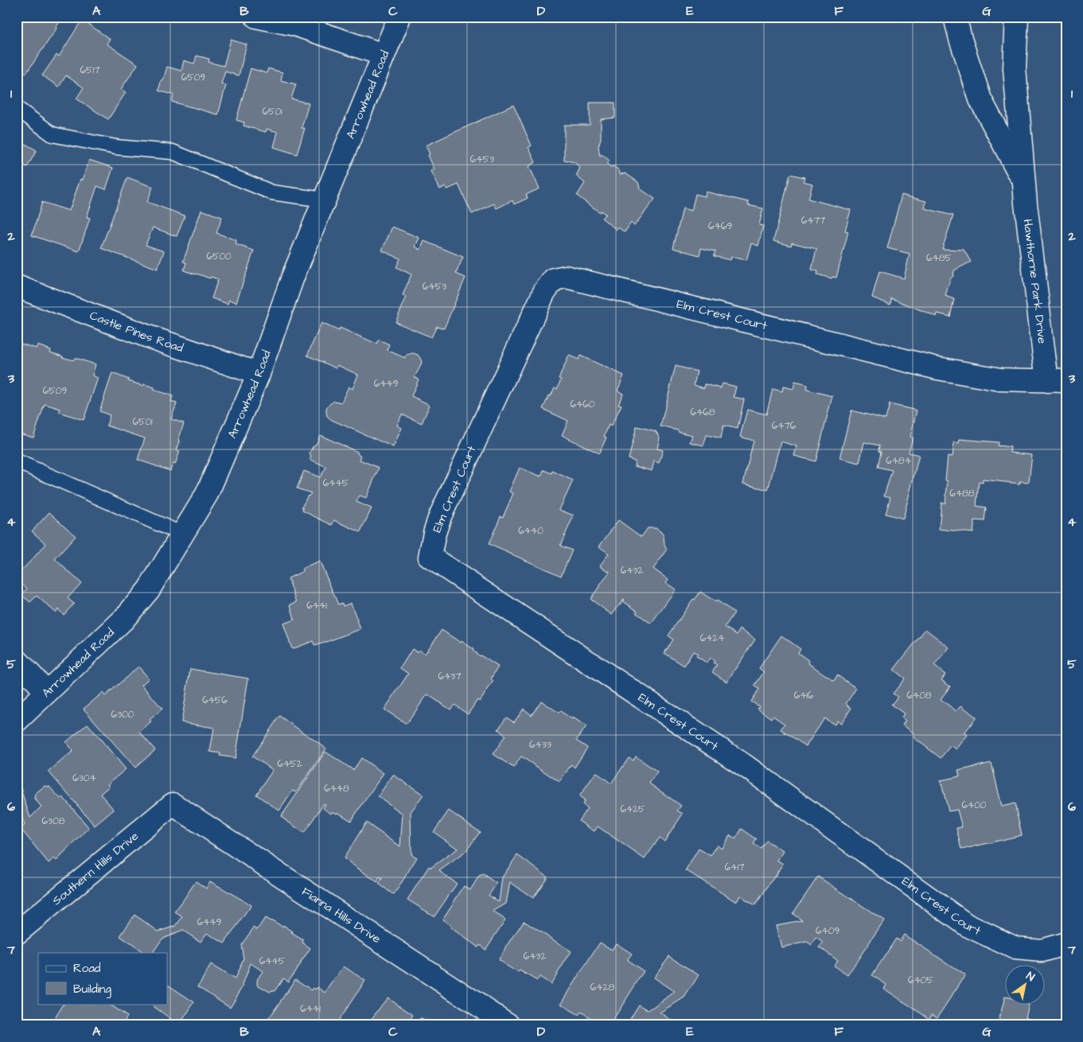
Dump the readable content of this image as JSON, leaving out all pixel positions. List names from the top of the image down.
{
  "streets": {
    "street": [
      "Arrowhead Road",
      "Hawthorne Park Drive",
      "Elm Crest Court",
      "Castle Pines Road",
      "Southern Hills Drive",
      "Fianna Hills Drive"
    ]
  },
  "crossings": [
    ["Arrowhead Road", "Castle Pines Road"],
    ["Hawthorne Park Drive", "Elm Crest Court"],
    ["Southern Hills Drive", "Fianna Hills Drive"]
  ],
  "house_numbers": [
    "6517",
    "6509",
    "6501",
    "6453",
    "6477",
    "6469",
    "6500",
    "6485",
    "6453",
    "6449",
    "6509",
    "6460",
    "6468",
    "6501",
    "6476",
    "6484",
    "6445",
    "6488",
    "6440",
    "6432",
    "6441",
    "6424",
    "6437",
    "6416",
    "6408",
    "6456",
    "6300",
    "6433",
    "6452",
    "6304",
    "6448",
    "6400",
    "6425",
    "6308",
    "6417",
    "6449",
    "6409",
    "6432",
    "6445",
    "6405",
    "6428",
    "6441"
  ],
  "legend": ["Road", "Building"],
  "north": "top right",
  "grid": {
    "columns": [
      "A",
      "B",
      "C",
      "D",
      "E",
      "F",
      "G"
    ],
    "rows": [
      "1",
      "2",
      "3",
      "4",
      "5",
      "6",
      "7"
    ]
  }
}
